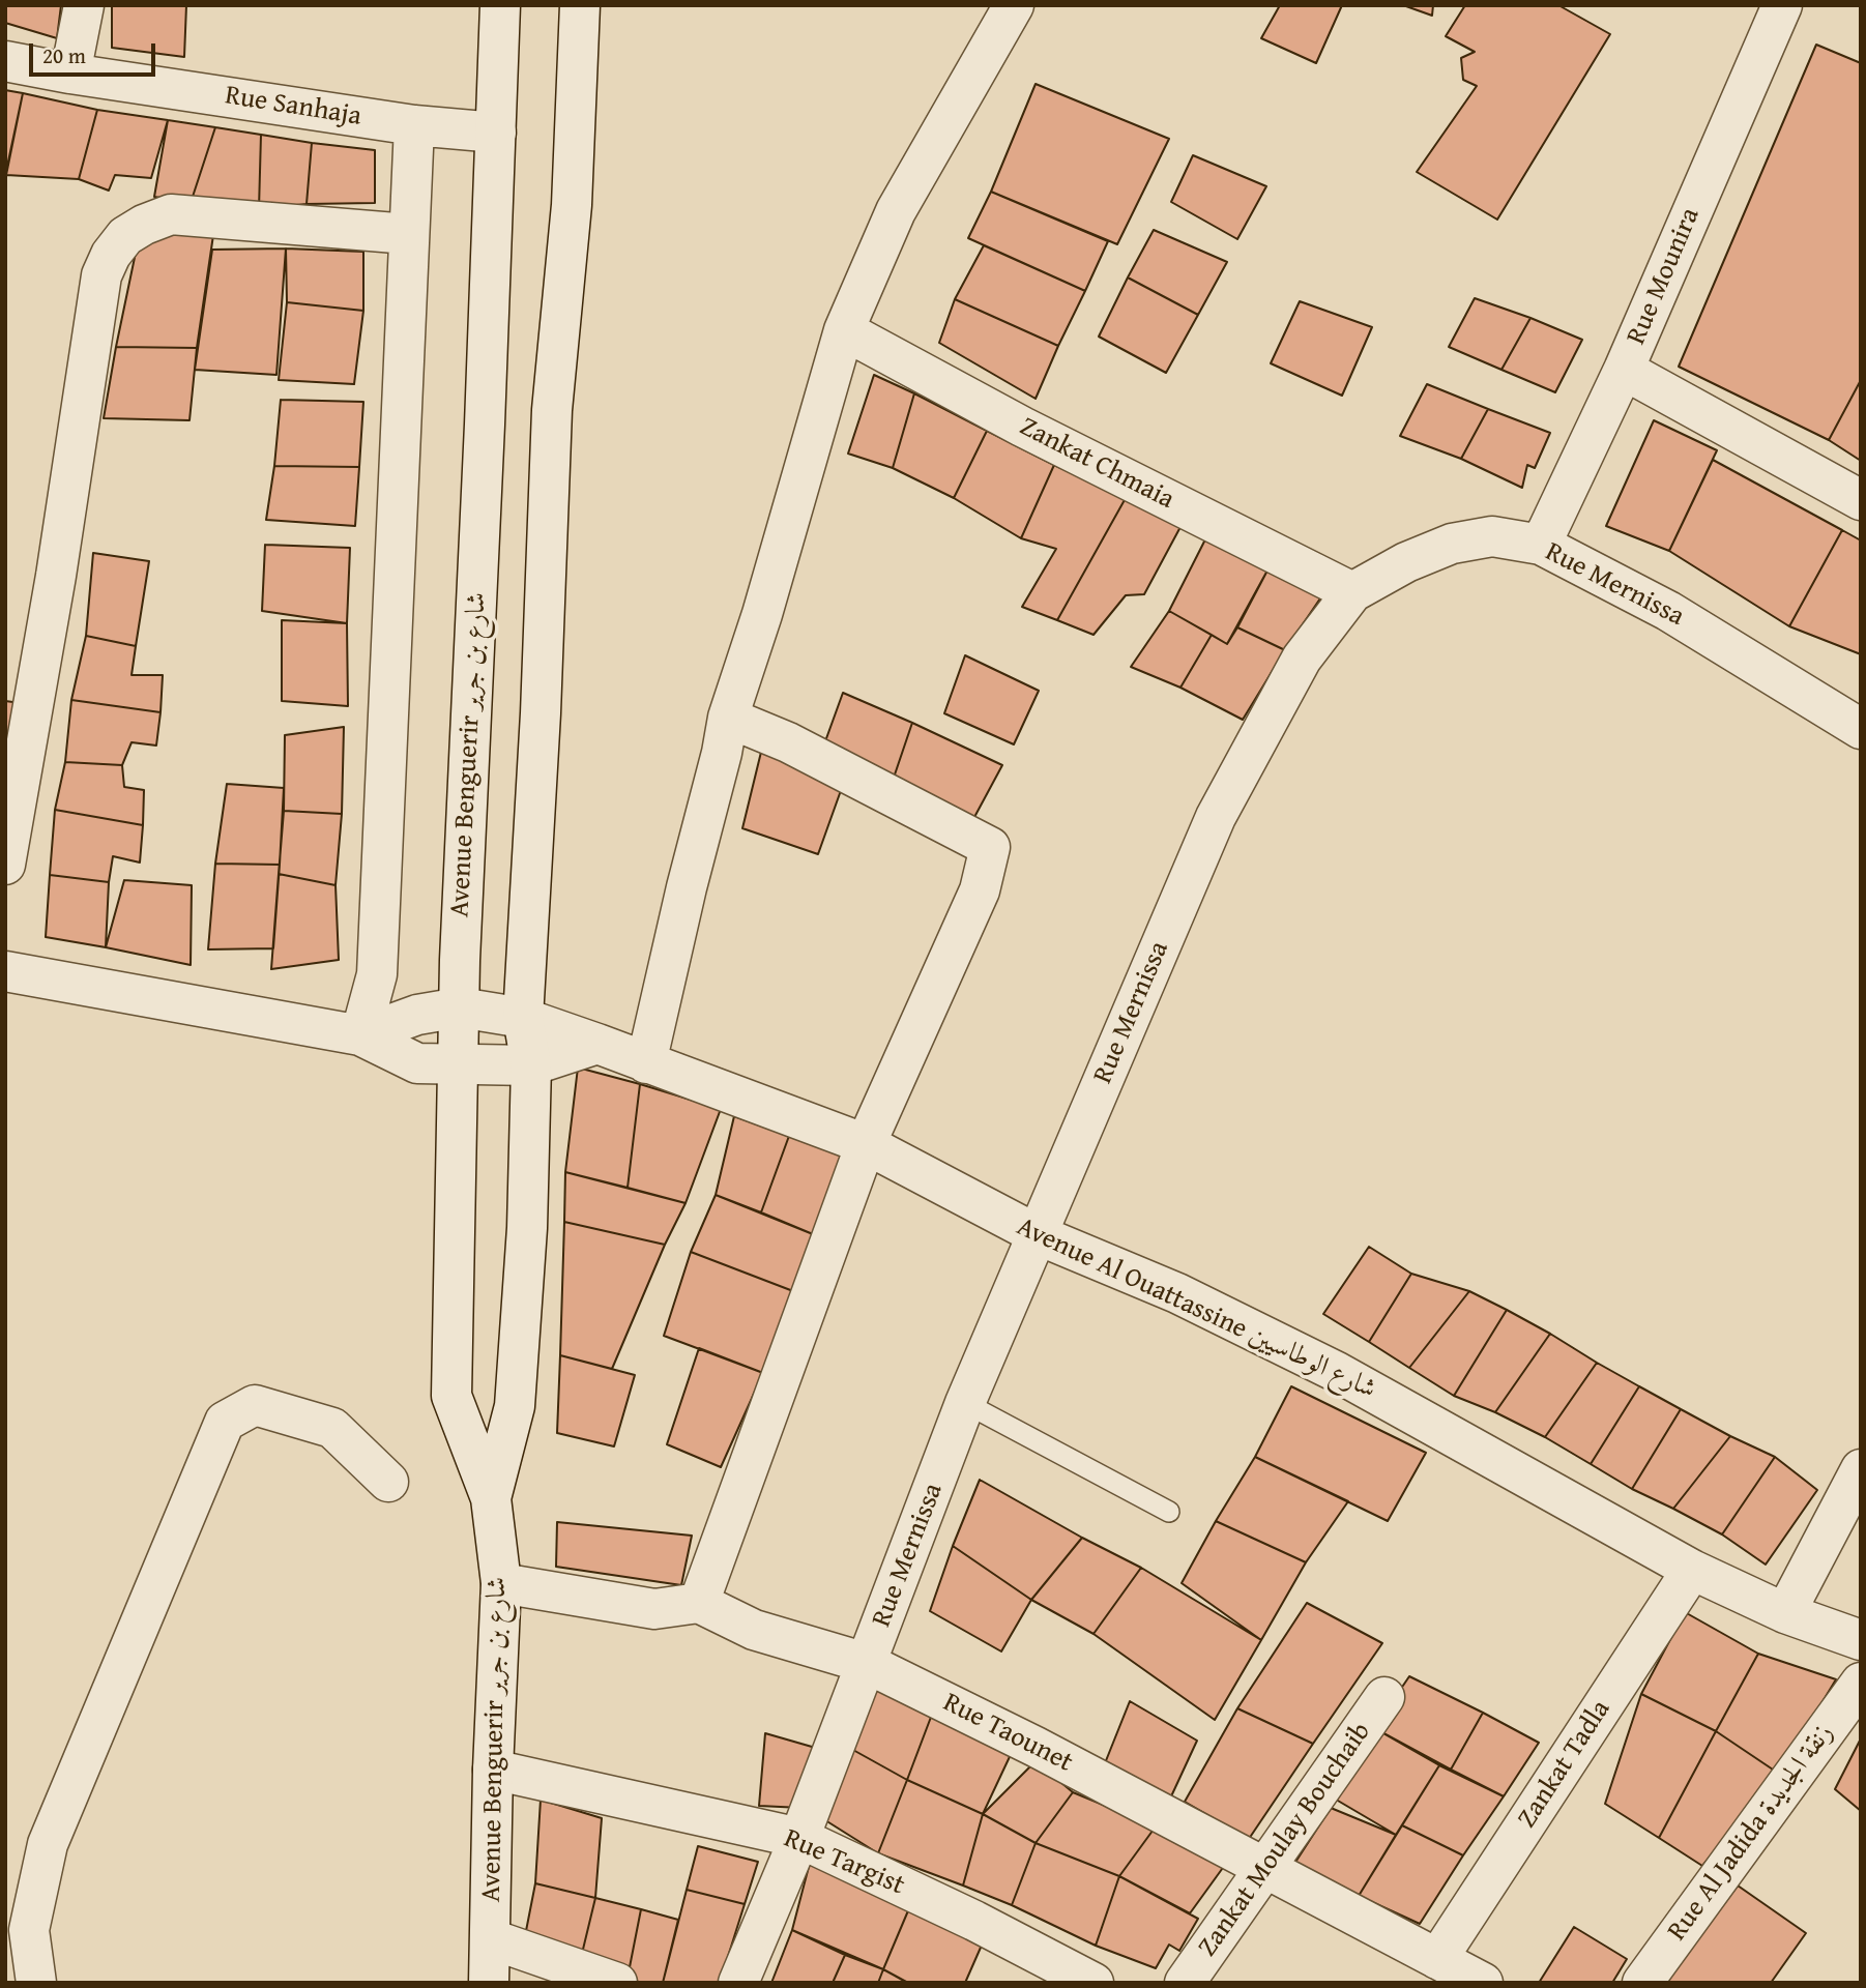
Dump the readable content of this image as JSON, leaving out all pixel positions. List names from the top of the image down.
{
  "streets": {
    "street": [
      "Rue Sanhaja",
      "Rue Mounira",
      "Zankat Chmaia",
      "Rue Mernissa",
      "Avenue Benguerir شارع بن جرير",
      "Avenue Al Ouattassine شارع الوطاسيين",
      "Rue Taounet",
      "Zankat Tadla",
      "Rue Al Jadida زنقة الجديدة",
      "Zankat Moulay Bouchaib",
      "Rue Targist"
    ]
  },
  "crossings": [
    ["Rue Sanhaja", "Avenue Benguerir شارع بن جرير"],
    ["Rue Mounira", "Rue Mernissa"],
    ["Zankat Chmaia", "Rue Mernissa"],
    ["Rue Mernissa", "Avenue Al Ouattassine شارع الوطاسيين"],
    ["Rue Mernissa", "Rue Taounet"],
    ["Rue Mernissa", "Rue Targist"],
    ["Avenue Benguerir شارع بن جرير", "Avenue Al Ouattassine شارع الوطاسيين"],
    ["Avenue Benguerir شارع بن جرير", "Rue Targist"],
    ["Avenue Al Ouattassine شارع الوطاسيين", "Zankat Tadla"],
    ["Rue Taounet", "Zankat Tadla"],
    ["Rue Taounet", "Zankat Moulay Bouchaib"]
  ],
  "scale_bar": "20 m"
}
